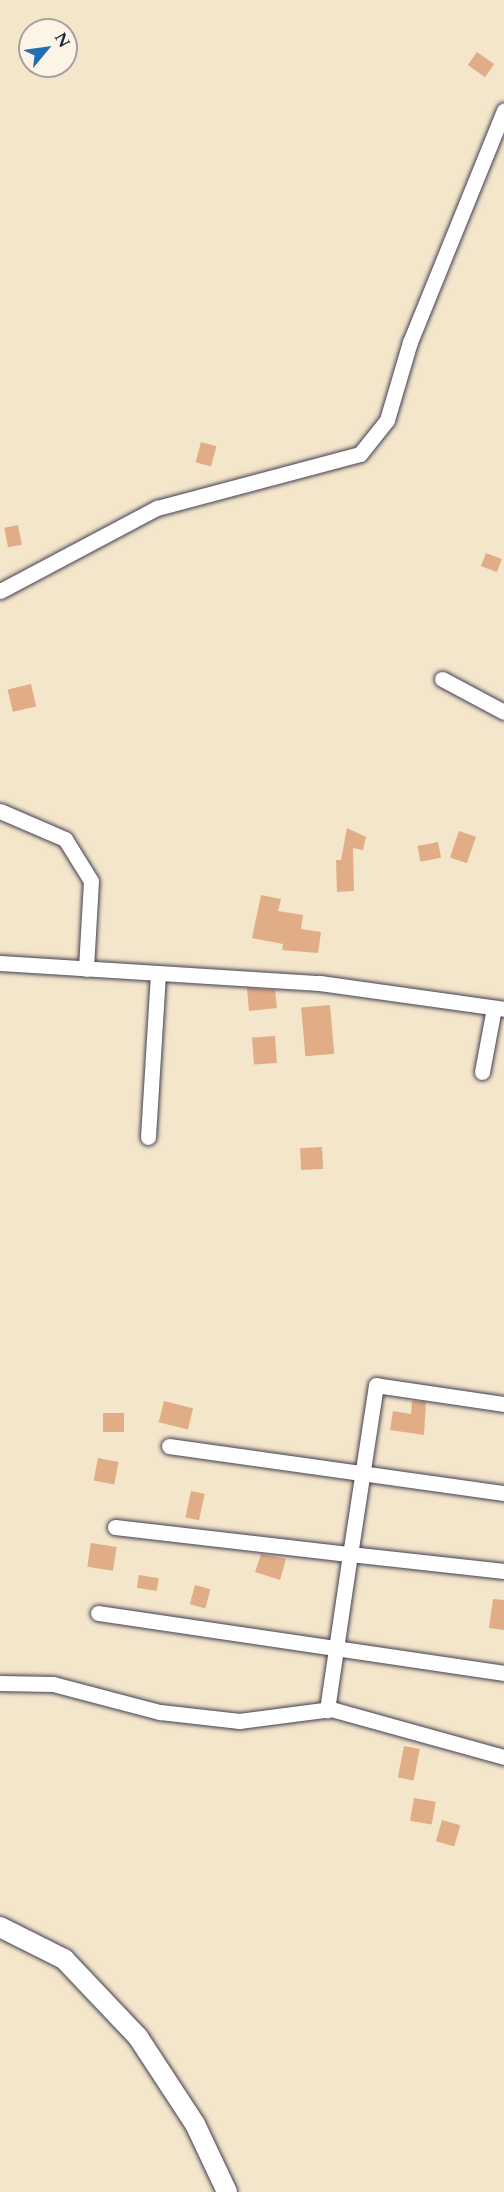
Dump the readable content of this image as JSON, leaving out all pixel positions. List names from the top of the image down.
{
  "north": "top right"
}
